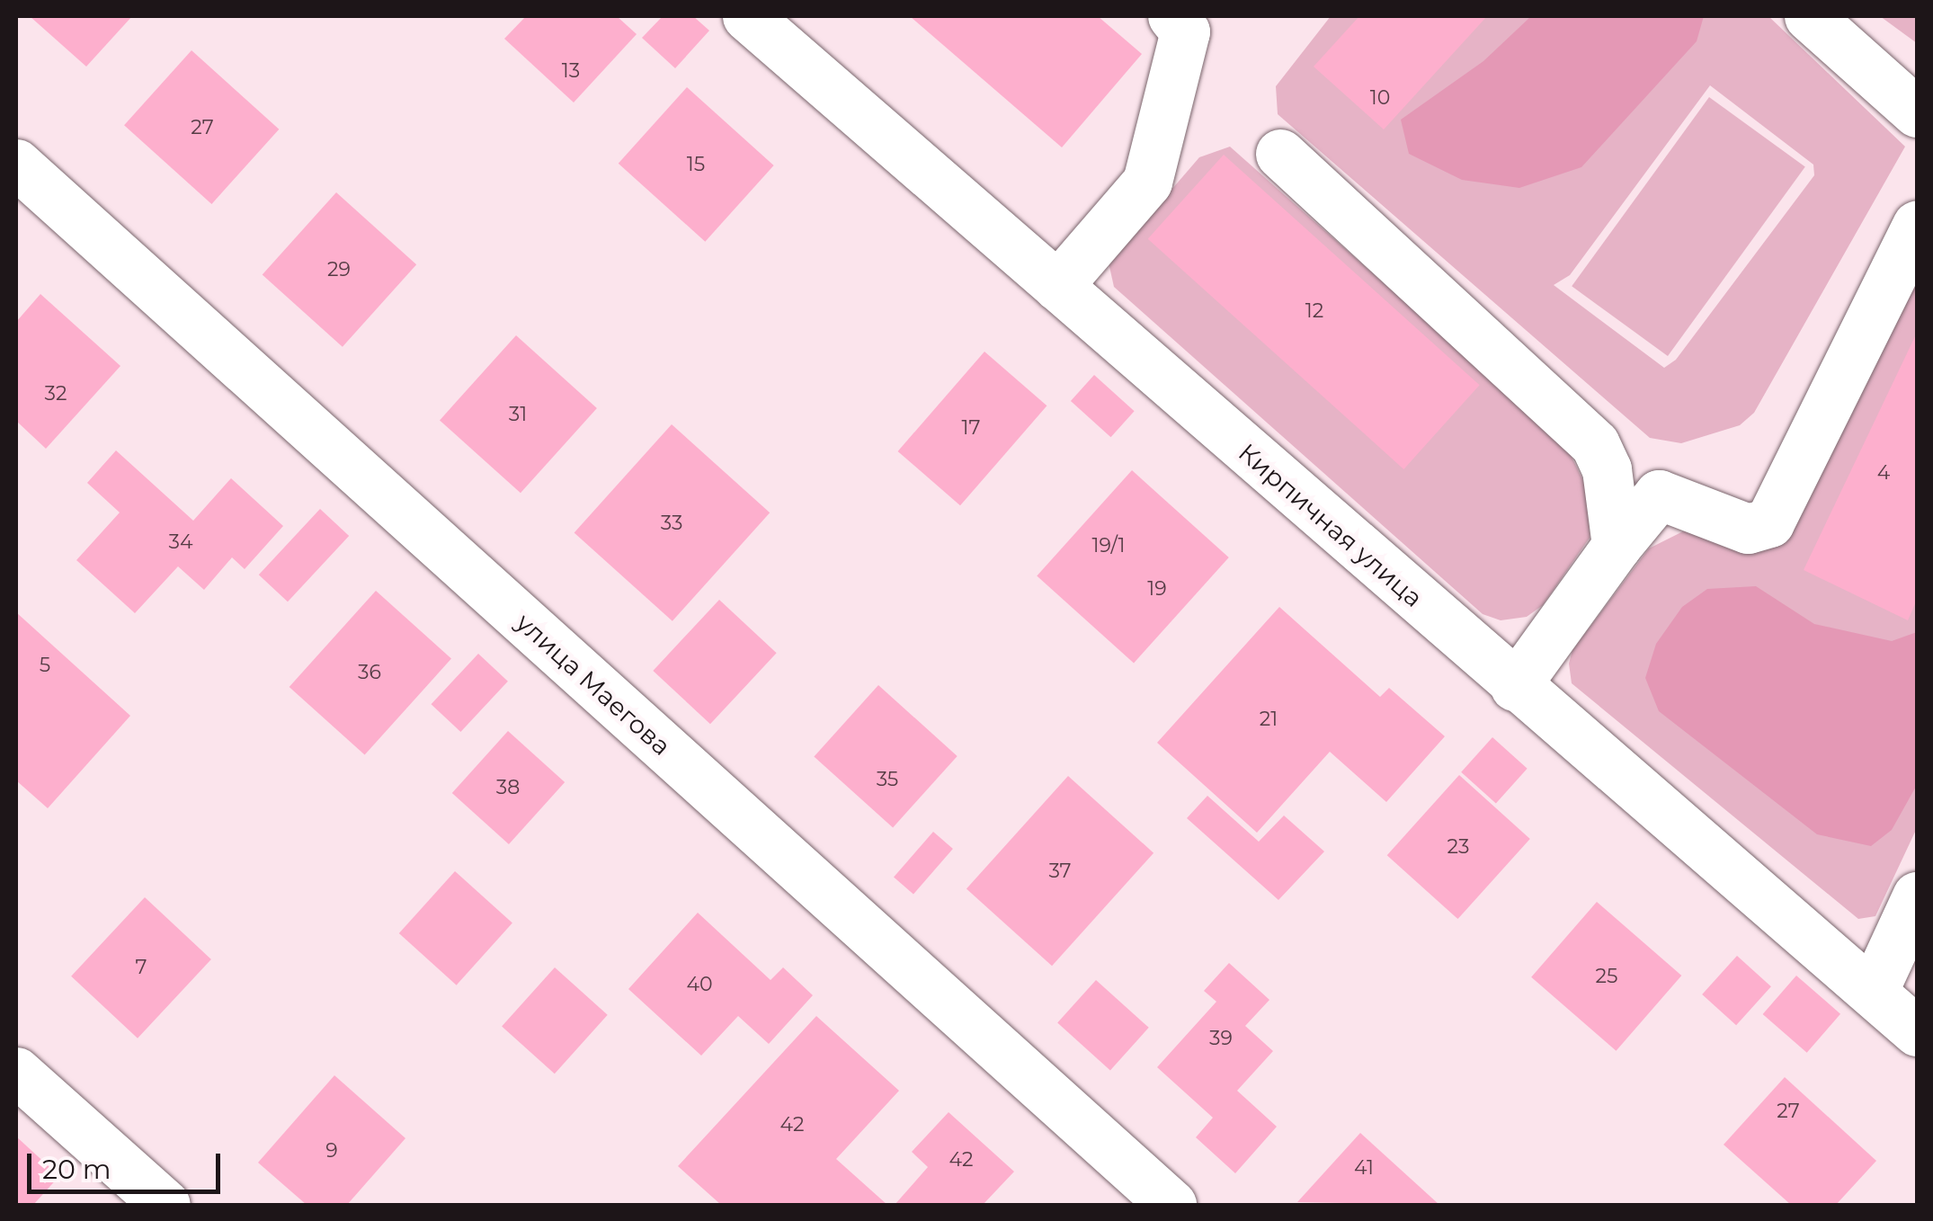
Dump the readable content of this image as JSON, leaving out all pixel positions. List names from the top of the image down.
{
  "streets": {
    "street": ["Кирпичная улица", "улица Маегова"]
  },
  "house_numbers": [
    "13",
    "10",
    "27",
    "15",
    "29",
    "12",
    "32",
    "31",
    "17",
    "4",
    "33",
    "34",
    "19/1",
    "19",
    "5",
    "36",
    "21",
    "35",
    "38",
    "23",
    "37",
    "7",
    "25",
    "40",
    "39",
    "27",
    "42",
    "9",
    "42",
    "41"
  ],
  "scale_bar": "20 m"
}
